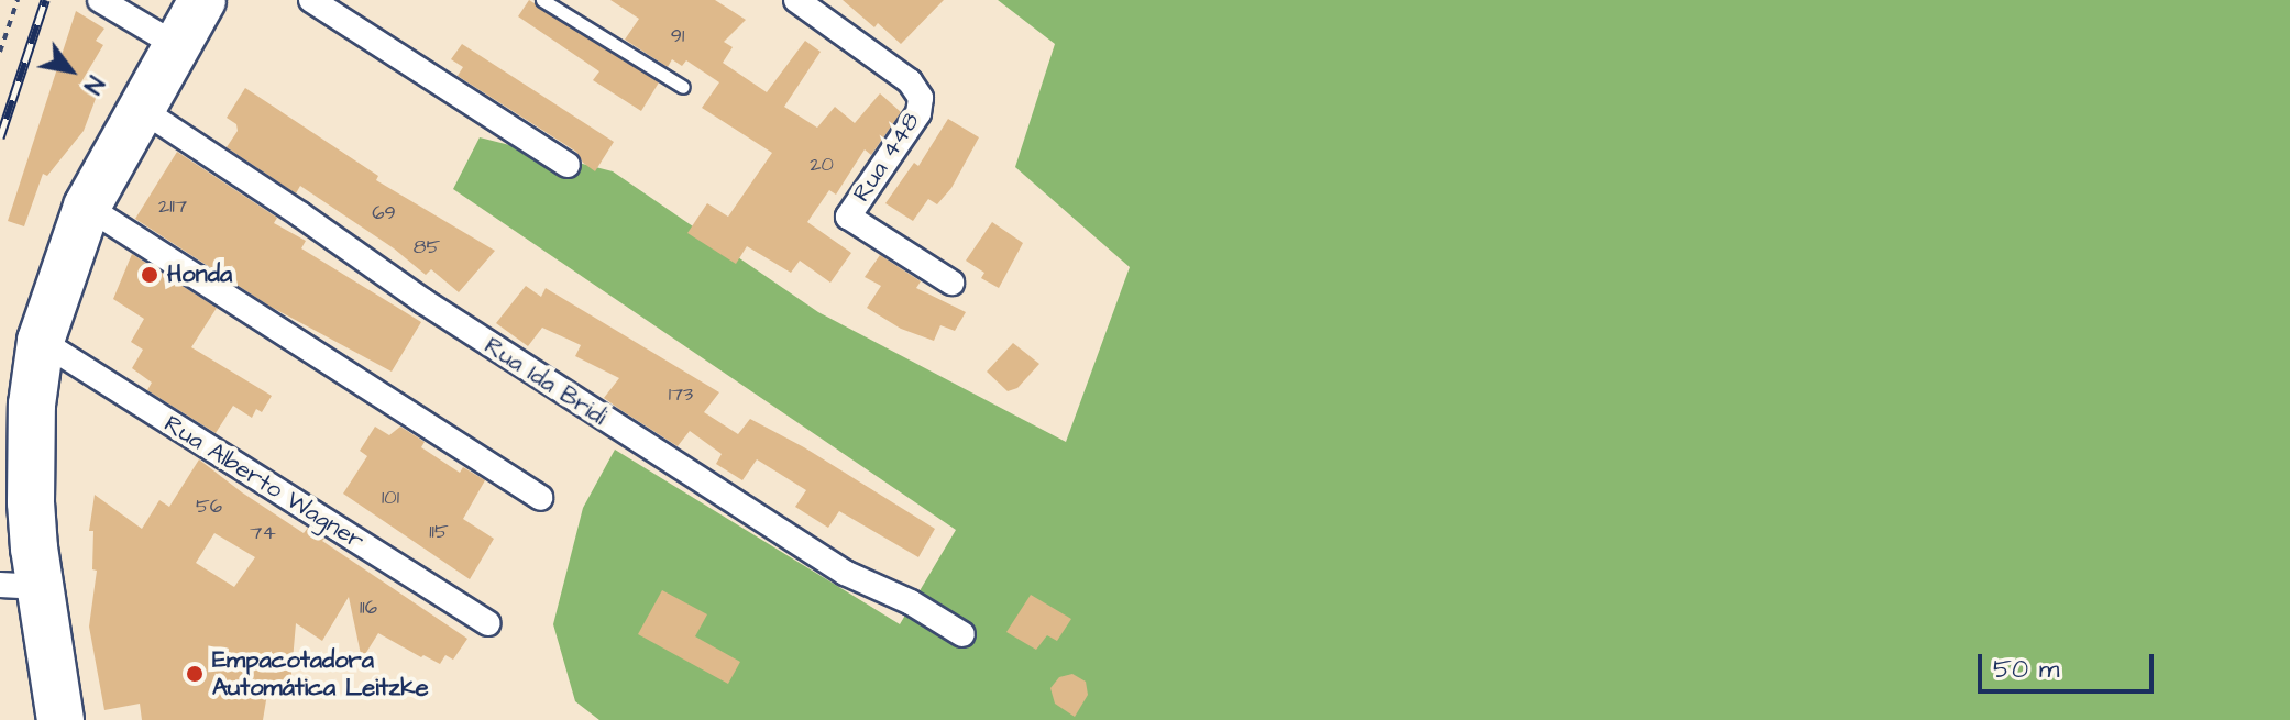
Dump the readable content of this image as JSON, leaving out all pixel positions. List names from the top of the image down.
{
  "streets": {
    "street": ["Rua 448", "Rua Ida Bridi", "Rua Alberto Wagner"]
  },
  "places": ["Honda", "Empacotadora Automática Leitzke"],
  "house_numbers": [
    "91",
    "20",
    "2117",
    "69",
    "85",
    "173",
    "101",
    "56",
    "115",
    "74",
    "116"
  ],
  "scale_bar": "50 m",
  "north": "bottom right"
}
